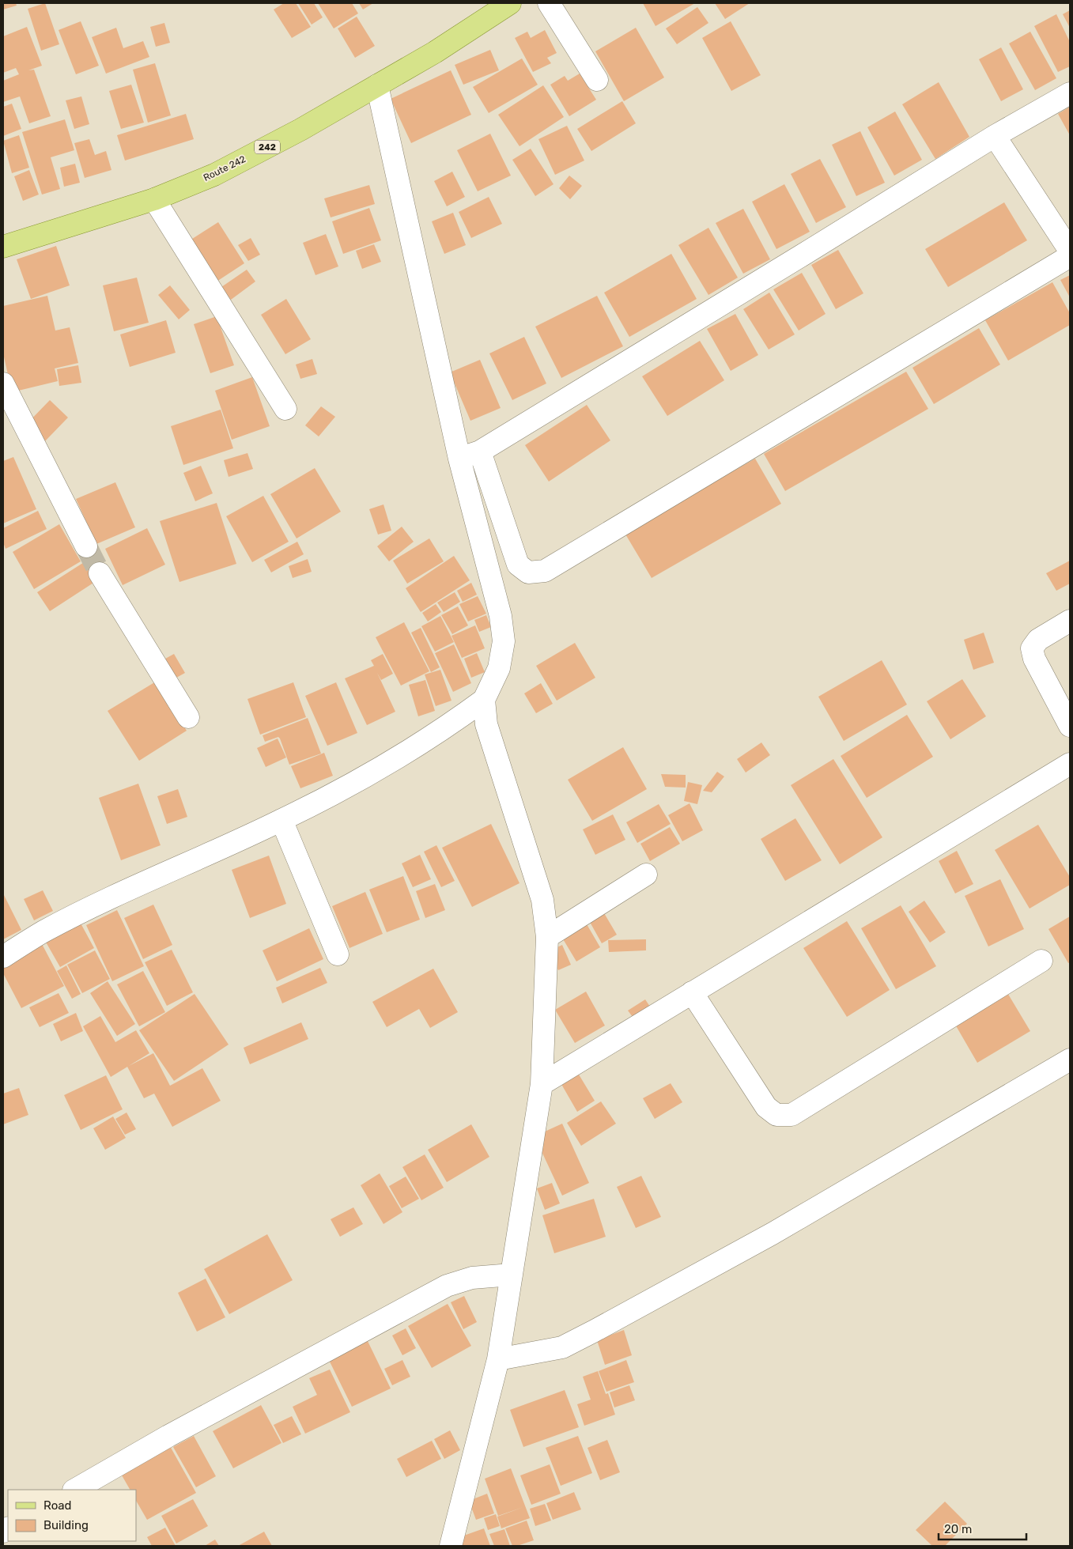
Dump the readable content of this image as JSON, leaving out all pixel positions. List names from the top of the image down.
{
  "streets": {
    "main road": ["242", "Route 242"]
  },
  "legend": ["Road", "Building"],
  "scale_bar": "20 m"
}
